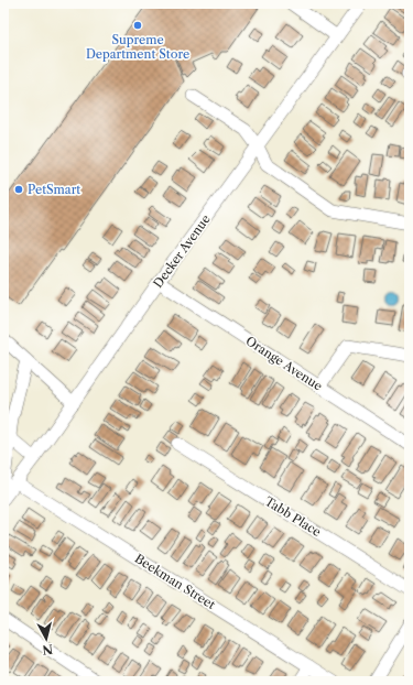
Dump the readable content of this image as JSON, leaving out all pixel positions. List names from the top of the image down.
{
  "streets": {
    "street": [
      "Decker Avenue",
      "Orange Avenue",
      "Tabb Place",
      "Beekman Street"
    ]
  },
  "crossings": [
    ["Decker Avenue", "Orange Avenue"],
    ["Decker Avenue", "Beekman Street"]
  ],
  "places": ["Supreme Department Store", "PetSmart"],
  "north": "bottom"
}
